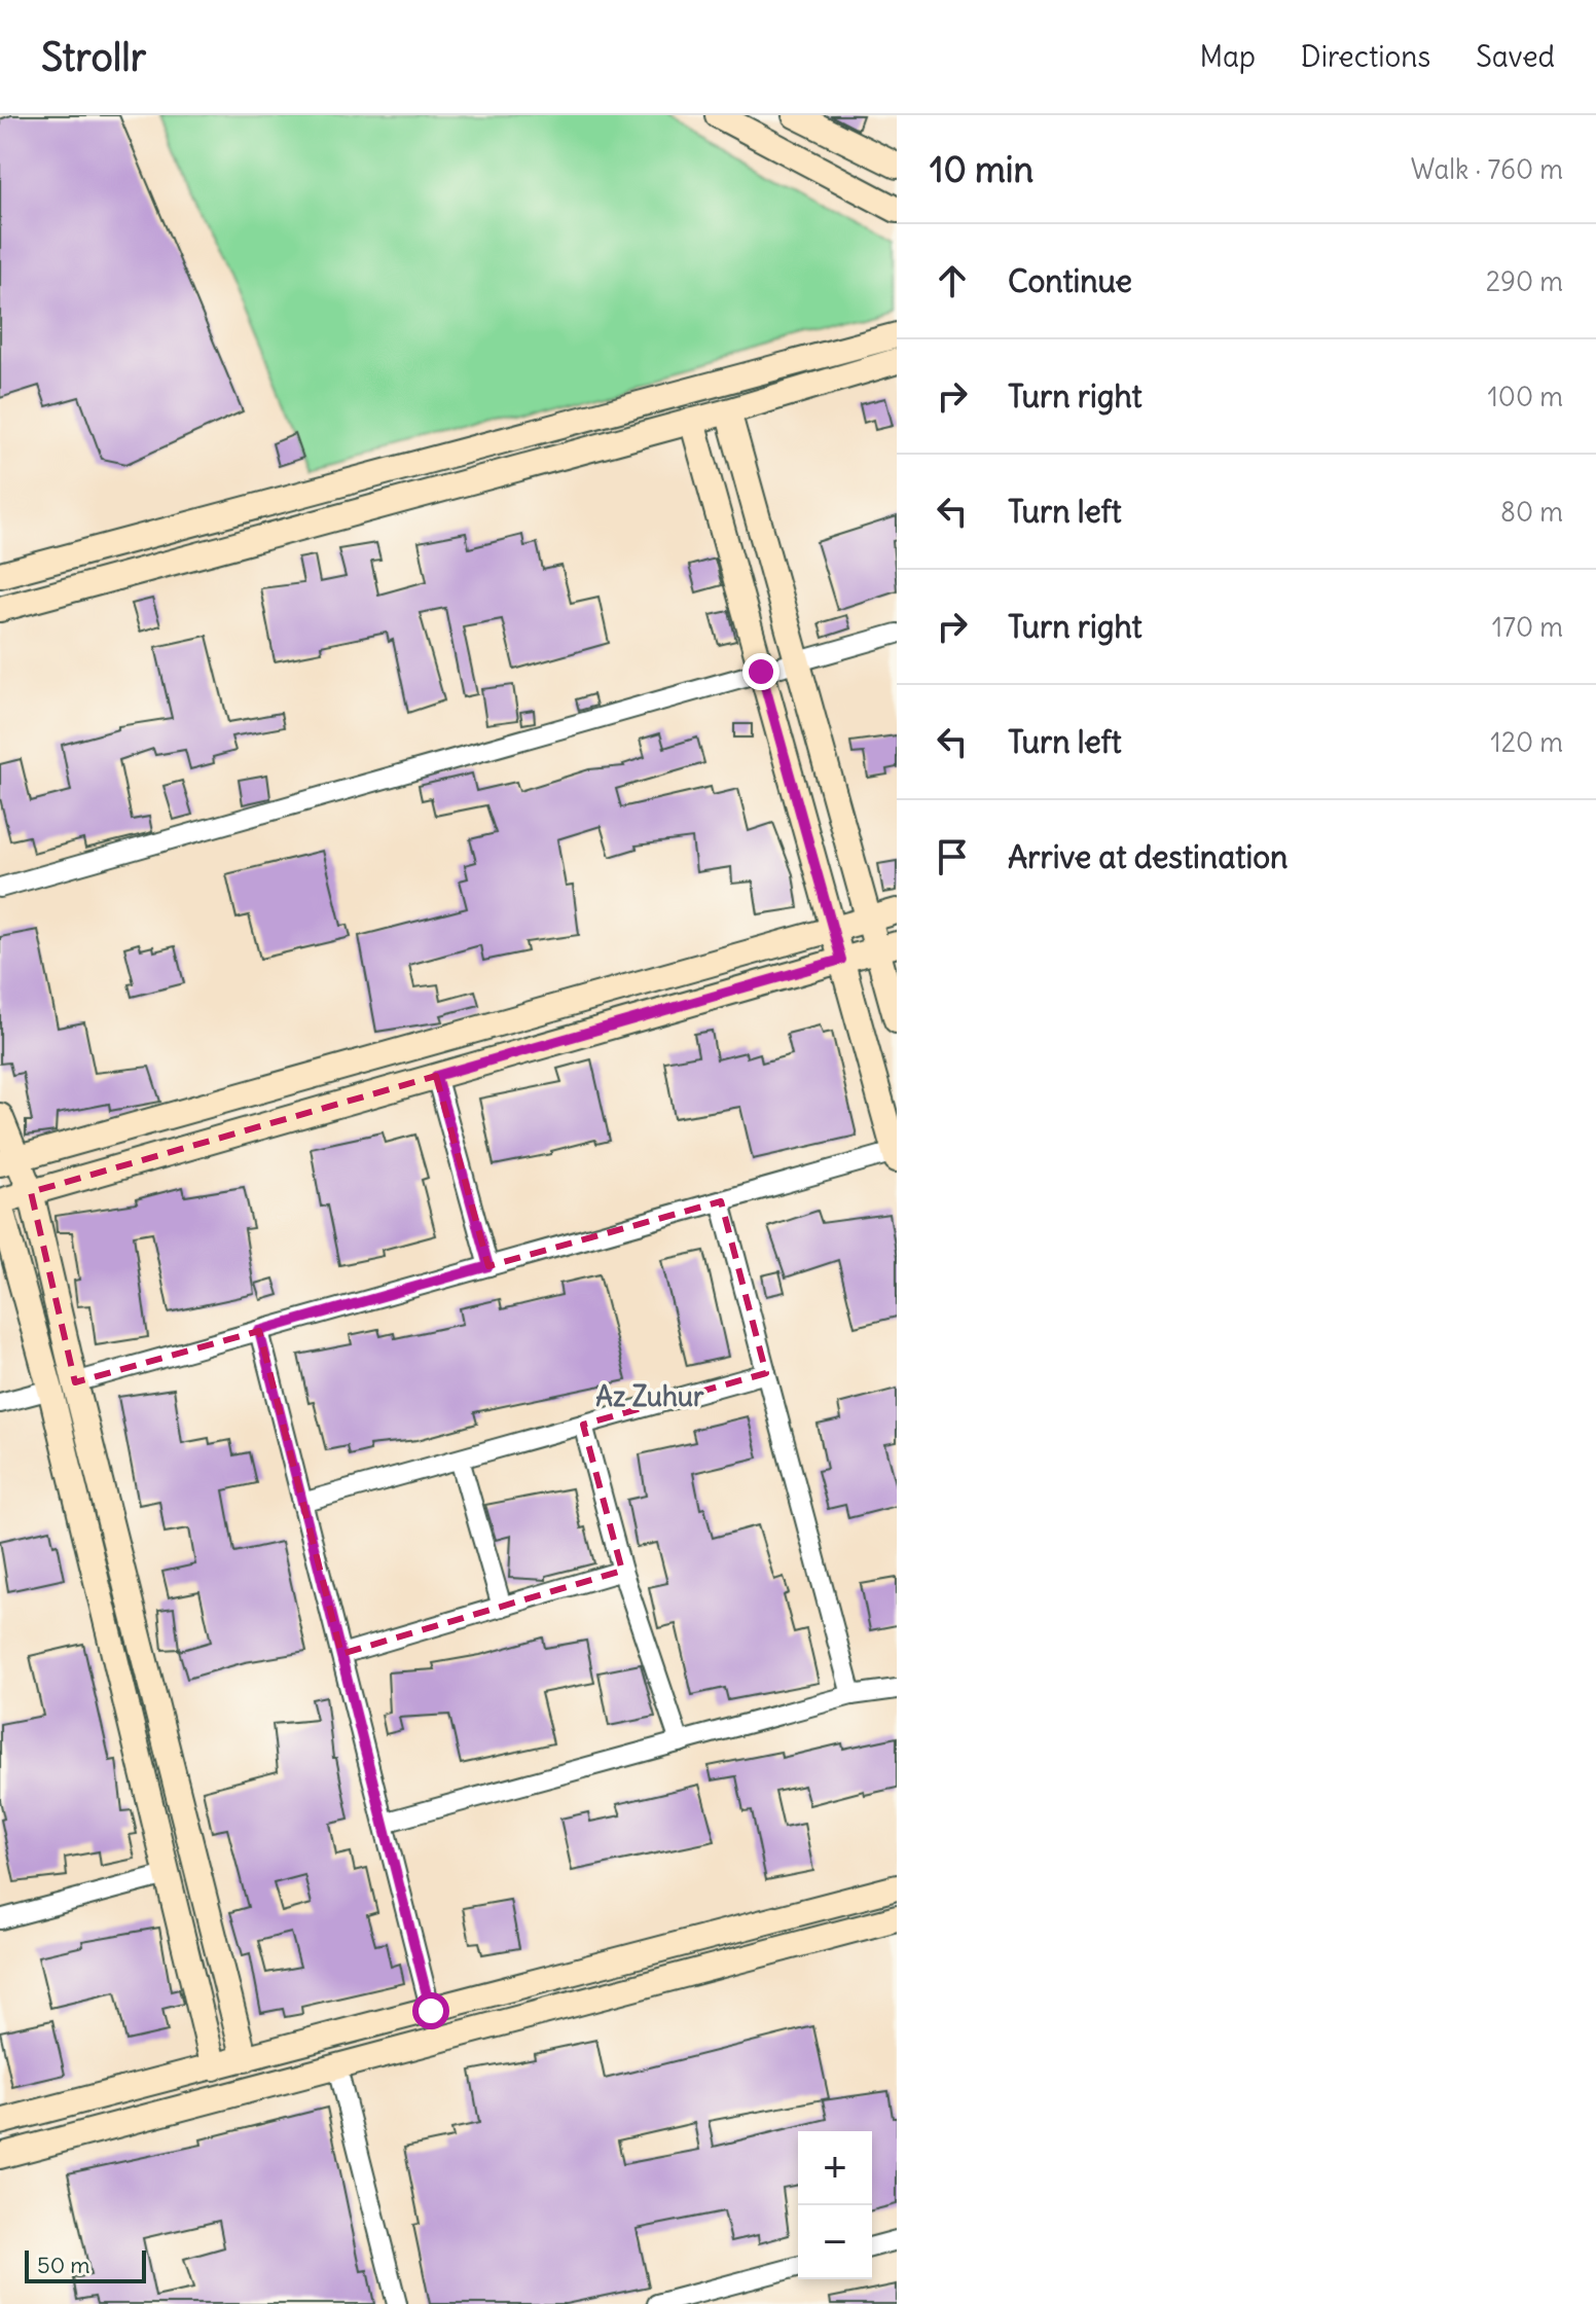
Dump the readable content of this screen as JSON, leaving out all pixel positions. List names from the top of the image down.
{
  "districts": ["Az Zuhur"],
  "scale_bar": "50 m",
  "page": {
    "header": "Strollr",
    "nav": ["Map", "Directions", "Saved"],
    "heading": ["10 min", "Walk · 760 m"],
    "list": [
      ["Continue", "290 m"],
      ["Turn right", "100 m"],
      ["Turn left", "80 m"],
      ["Turn right", "170 m"],
      ["Turn left", "120 m"],
      "Arrive at destination"
    ],
    "map_buttons": ["+", "−"],
    "scale": "50 m"
  }
}
